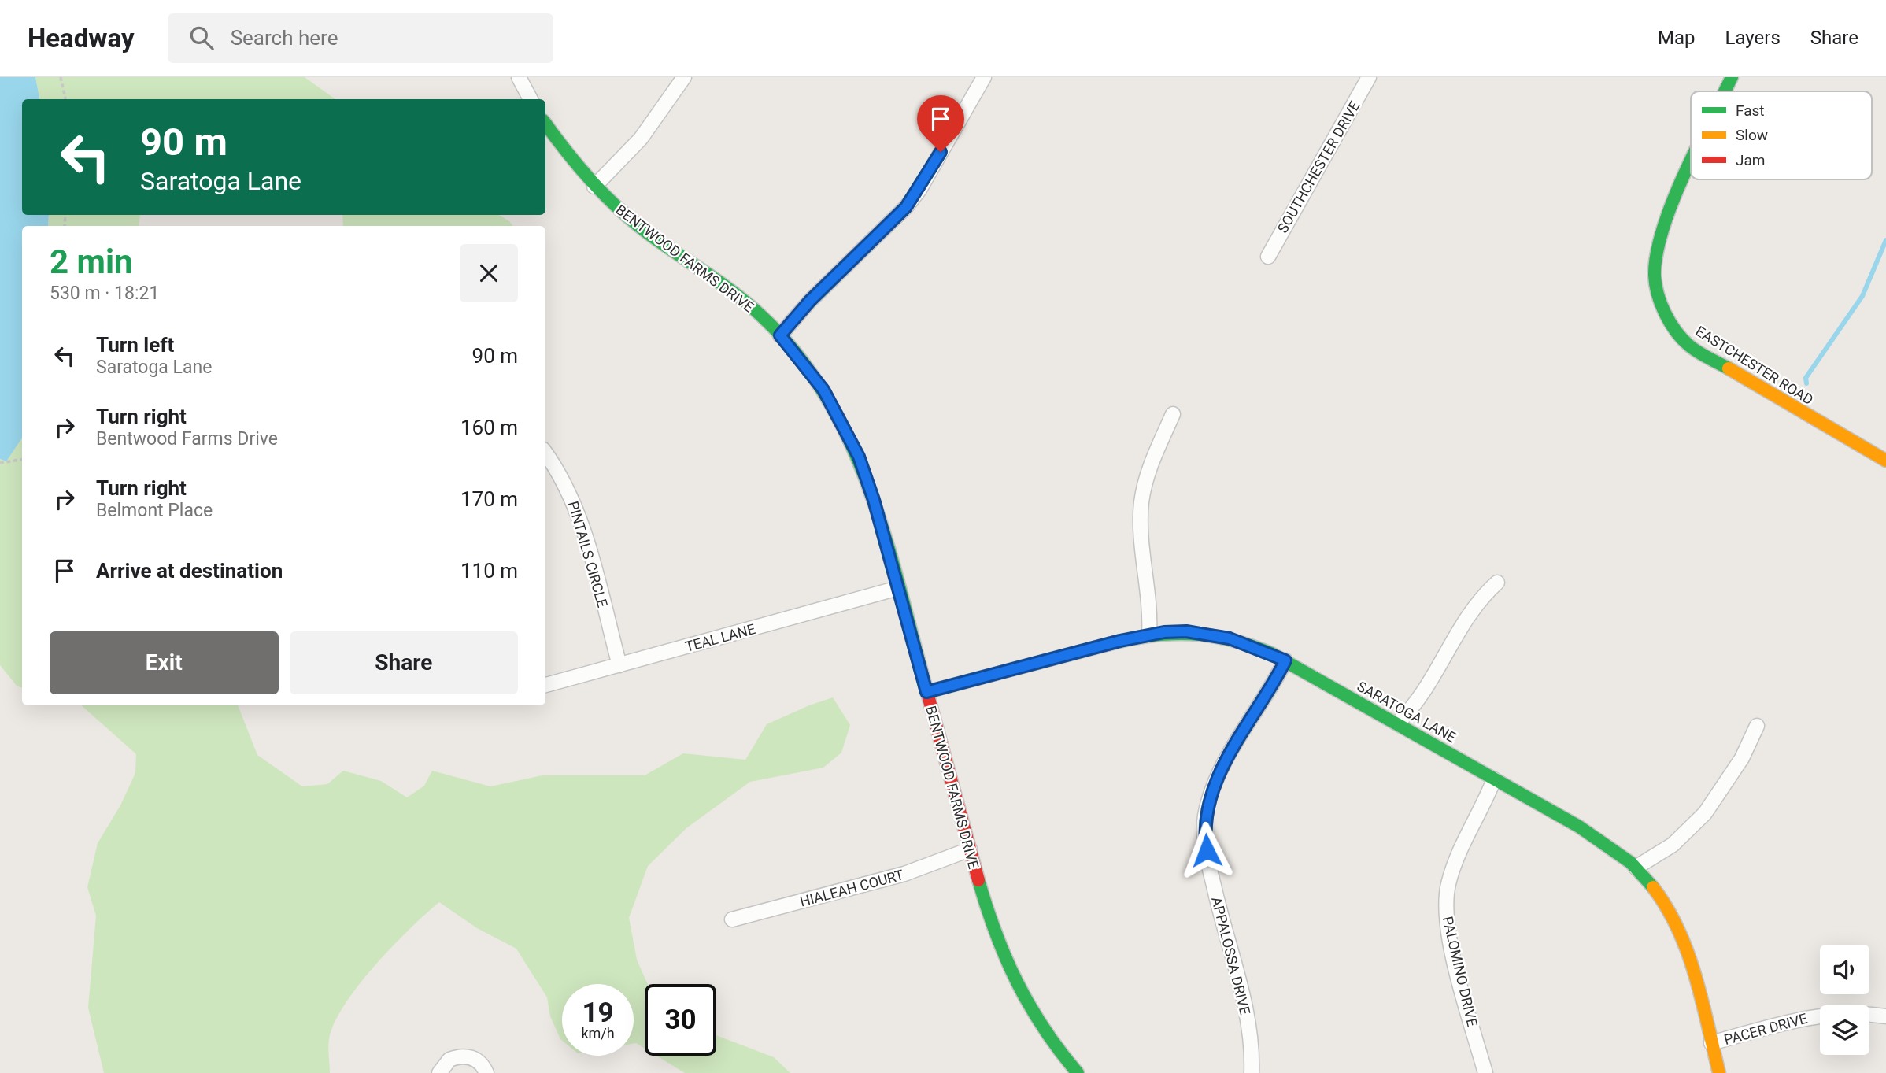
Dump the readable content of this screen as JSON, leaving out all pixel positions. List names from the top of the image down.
{
  "streets": {
    "street": [
      "SOUTHCHESTER DRIVE",
      "BENTWOOD FARMS DRIVE",
      "EASTCHESTER ROAD",
      "PINTAILS CIRCLE",
      "TEAL LANE",
      "SARATOGA LANE",
      "HIALEAH COURT",
      "APPALOSSA DRIVE",
      "PALOMINO DRIVE",
      "PACER DRIVE"
    ]
  },
  "crossings": [
    ["BENTWOOD FARMS DRIVE", "TEAL LANE"],
    ["BENTWOOD FARMS DRIVE", "SARATOGA LANE"],
    ["BENTWOOD FARMS DRIVE", "HIALEAH COURT"],
    ["PINTAILS CIRCLE", "TEAL LANE"],
    ["SARATOGA LANE", "APPALOSSA DRIVE"],
    ["SARATOGA LANE", "PALOMINO DRIVE"],
    ["SARATOGA LANE", "PACER DRIVE"]
  ],
  "legend": ["Fast", "Slow", "Jam"],
  "page": {
    "header": "Headway",
    "search": "Search here",
    "nav": ["Map", "Layers", "Share"],
    "turn": ["90 m", "Saratoga Lane"],
    "heading": ["2 min", "530 m · 18:21"],
    "list": [
      {
        "name": "Turn left",
        "note": "Saratoga Lane",
        "value": "90 m"
      },
      {
        "name": "Turn right",
        "note": "Bentwood Farms Drive",
        "value": "160 m"
      },
      {
        "name": "Turn right",
        "note": "Belmont Place",
        "value": "170 m"
      },
      {
        "name": "Arrive at destination",
        "value": "110 m"
      }
    ],
    "buttons": ["Exit", "Share"],
    "speed": "19 km/h",
    "limit": "30"
  }
}
